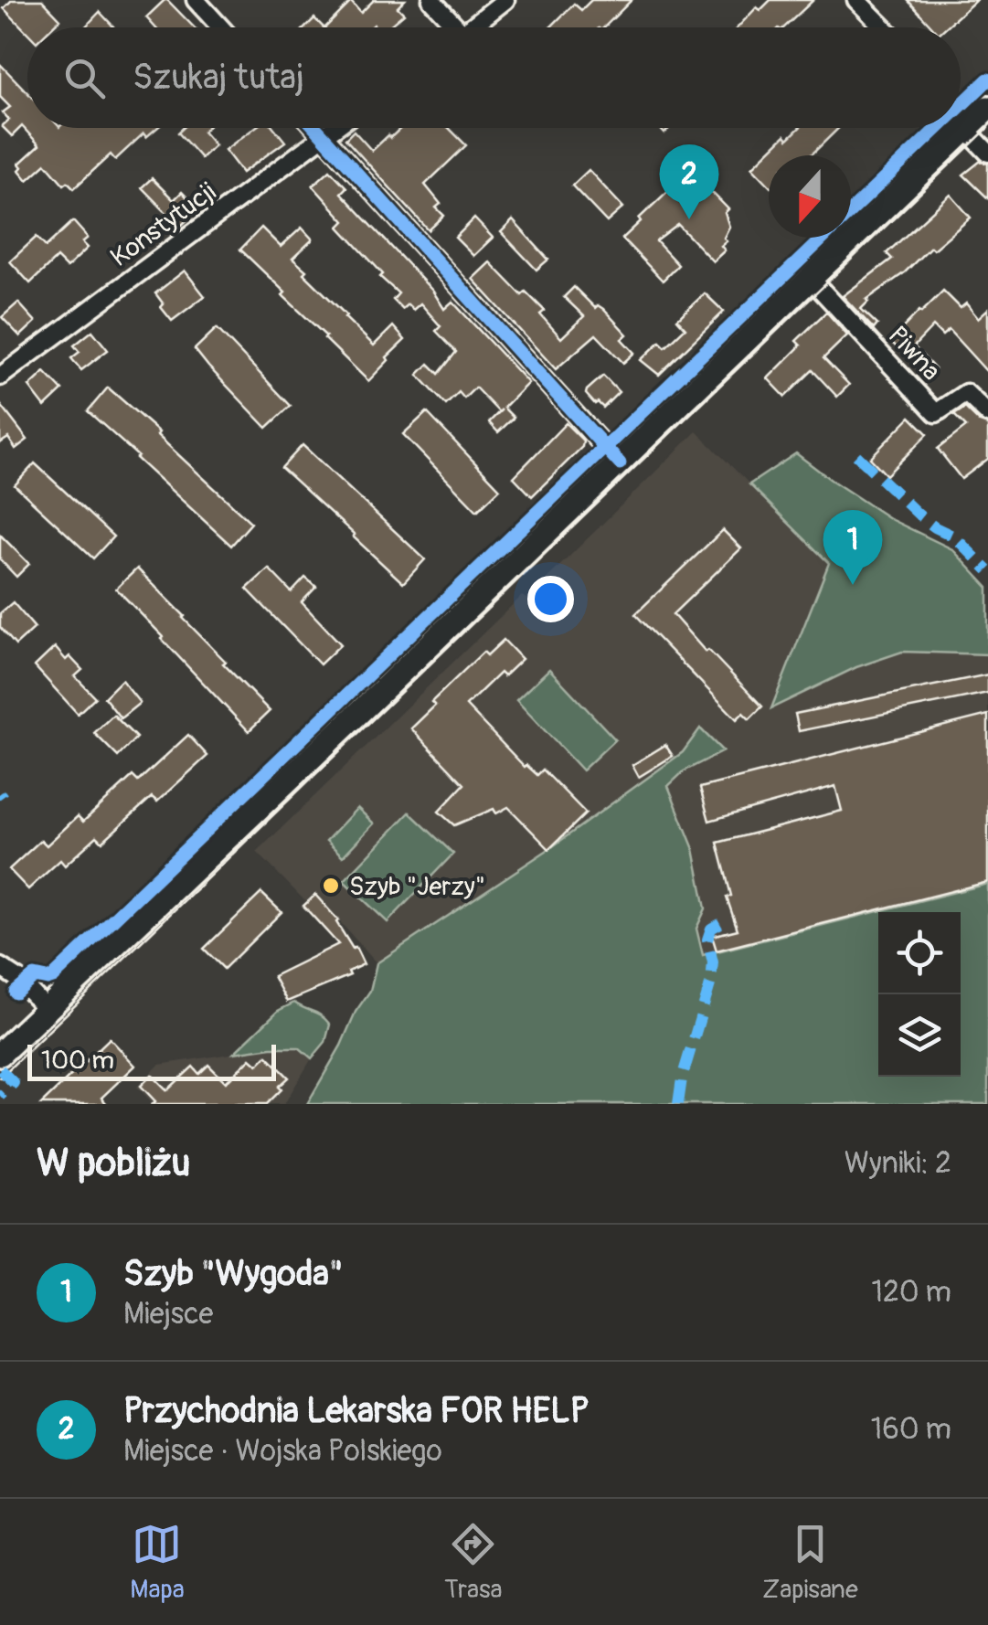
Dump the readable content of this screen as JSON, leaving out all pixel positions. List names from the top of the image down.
{
  "streets": {
    "street": ["Konstytucji", "Piwna"]
  },
  "places": ["Szyb \"Jerzy\""],
  "scale_bar": "100 m",
  "north": "bottom",
  "page": {
    "search": "Szukaj tutaj",
    "pins": ["2", "1"],
    "scale": "100 m",
    "heading": ["W pobliżu", "Wyniki: 2"],
    "list": [
      {
        "mark": "1",
        "name": "Szyb \"Wygoda\"",
        "note": "Miejsce",
        "value": "120 m"
      },
      {
        "mark": "2",
        "name": "Przychodnia Lekarska FOR HELP",
        "note": "Miejsce · Wojska Polskiego",
        "value": "160 m"
      }
    ],
    "nav": ["Mapa", "Trasa", "Zapisane"]
  }
}
